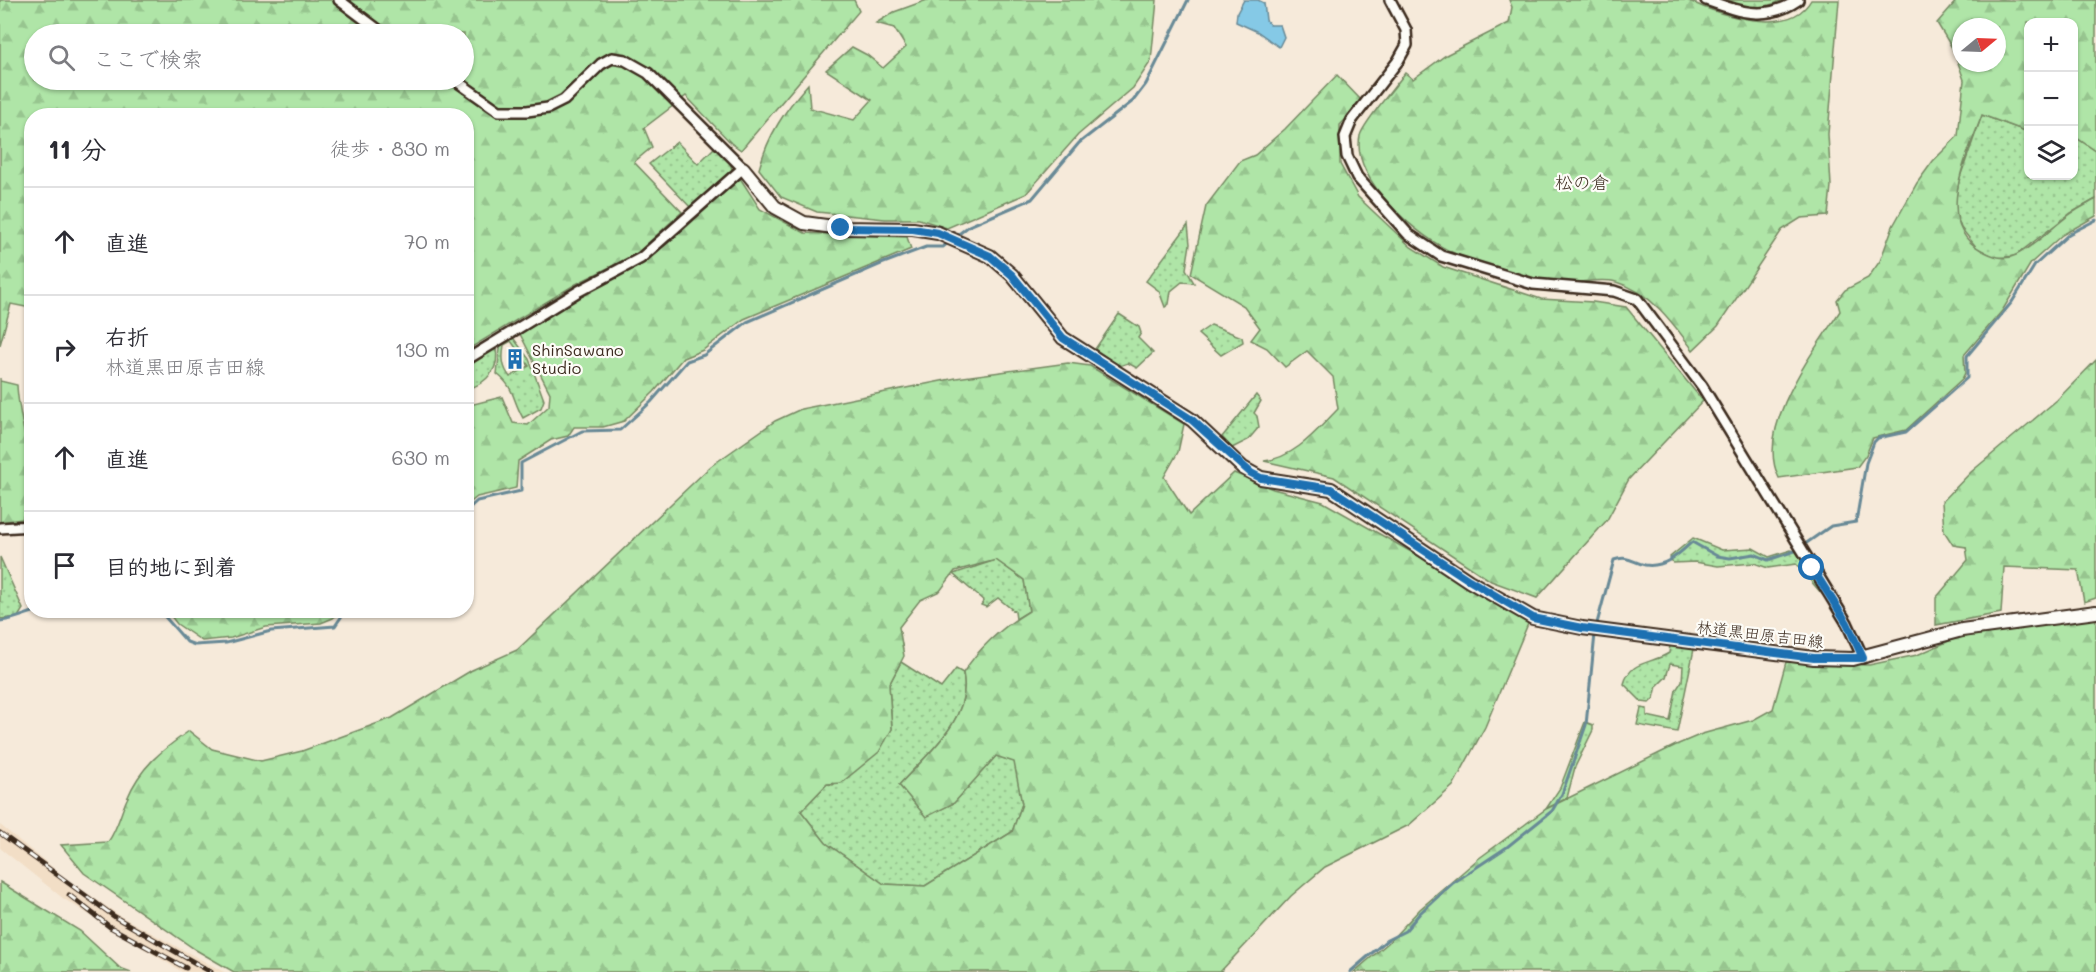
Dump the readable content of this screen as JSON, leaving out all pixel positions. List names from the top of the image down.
{
  "streets": {
    "street": ["林道黒田原吉田線"]
  },
  "districts": ["松の倉"],
  "places": {
    "building": ["ShinSawano Studio"]
  },
  "north": "right",
  "page": {
    "map_buttons": ["+", "−"],
    "search": "ここで検索",
    "heading": ["11 分", "徒歩 · 830 m"],
    "list": [
      ["直進", "70 m"],
      ["右折", "林道黒田原吉田線", "130 m"],
      ["直進", "630 m"],
      "目的地に到着"
    ]
  }
}
